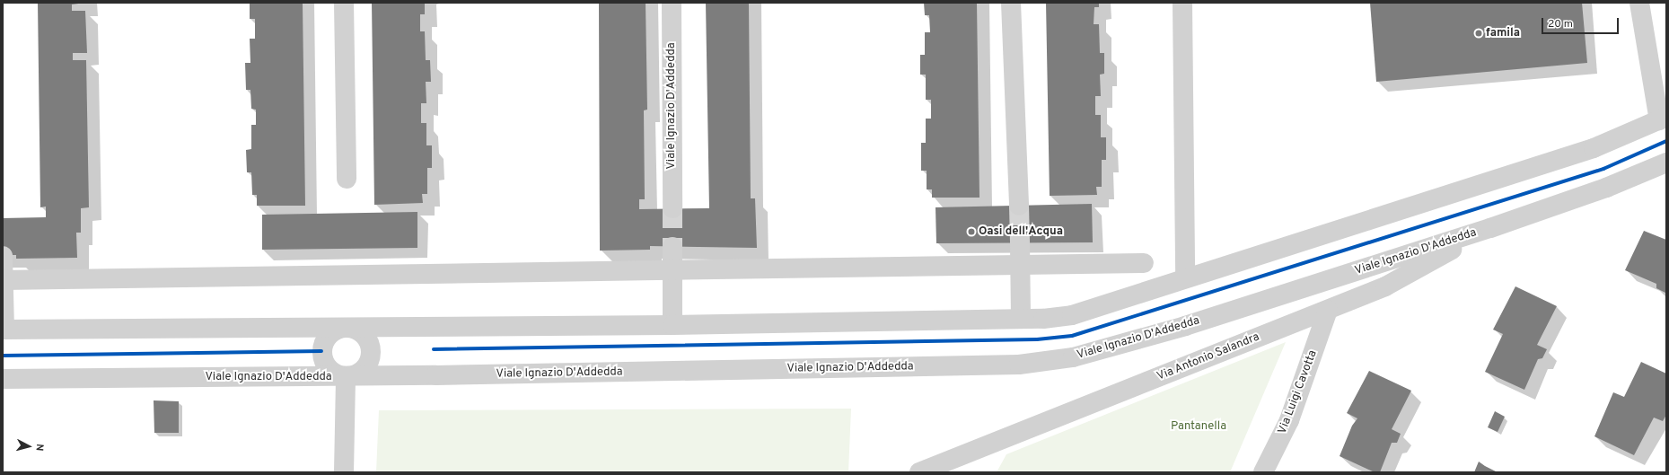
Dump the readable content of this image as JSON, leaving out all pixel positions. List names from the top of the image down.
{
  "streets": {
    "street": ["Viale Ignazio D'Addedda", "Via Antonio Salandra", "Via Luigi Cavotta"]
  },
  "crossings": [
    ["Viale Ignazio D'Addedda", "Via Antonio Salandra"],
    ["Via Antonio Salandra", "Via Luigi Cavotta"]
  ],
  "parks": ["Pantanella"],
  "places": ["famila", "Oasi dell'Acqua"],
  "scale_bar": "20 m",
  "north": "right"
}
